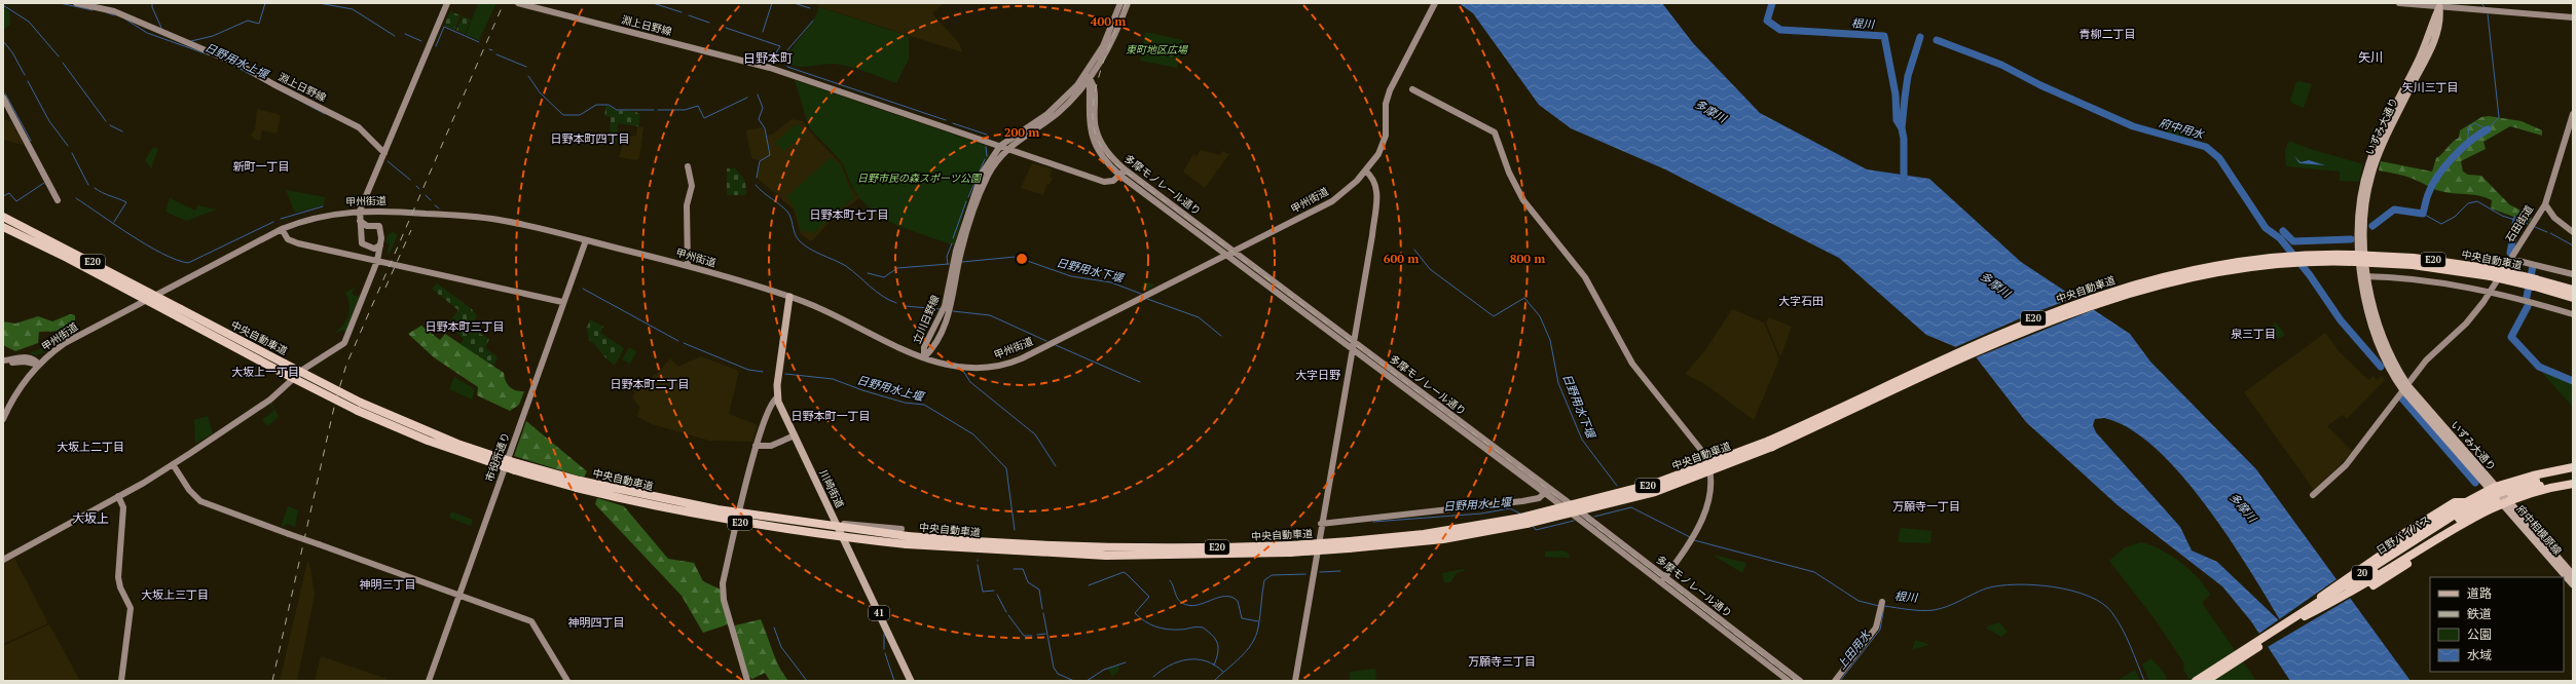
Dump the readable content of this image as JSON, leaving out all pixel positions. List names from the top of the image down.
{
  "streets": {
    "highway": [
      "E20",
      "中央自動車道",
      "日野バイパス",
      "20"
    ],
    "main road": [
      "淵上日野線",
      "いずみ大通り",
      "多摩モノレール通り",
      "甲州街道",
      "石田街道",
      "立川日野線",
      "市役所通り",
      "川崎街道",
      "府中相模原線",
      "41"
    ]
  },
  "crossings": [
    ["淵上日野線", "立川日野線"],
    ["いずみ大通り", "石田街道"],
    ["いずみ大通り", "府中相模原線"],
    ["多摩モノレール通り", "甲州街道"],
    ["多摩モノレール通り", "立川日野線"],
    ["甲州街道", "立川日野線"],
    ["甲州街道", "市役所通り"]
  ],
  "districts": [
    "青柳二丁目",
    "矢川",
    "日野本町",
    "矢川三丁目",
    "日野本町四丁目",
    "新町一丁目",
    "日野本町七丁目",
    "大字石田",
    "日野本町三丁目",
    "泉三丁目",
    "大坂上一丁目",
    "大字日野",
    "日野本町二丁目",
    "日野本町一丁目",
    "大坂上二丁目",
    "万願寺一丁目",
    "大坂上",
    "神明三丁目",
    "大坂上三丁目",
    "神明四丁目",
    "万願寺三丁目"
  ],
  "water": [
    "根川",
    "日野用水上堰",
    "多摩川",
    "府中用水",
    "日野用水下堰",
    "上田用水"
  ],
  "parks": ["東町地区広場", "日野市民の森スポーツ公園"],
  "legend": [
    "道路",
    "鉄道",
    "公園",
    "水域"
  ],
  "rings": [
    "400 m",
    "200 m",
    "600 m",
    "800 m"
  ]
}
